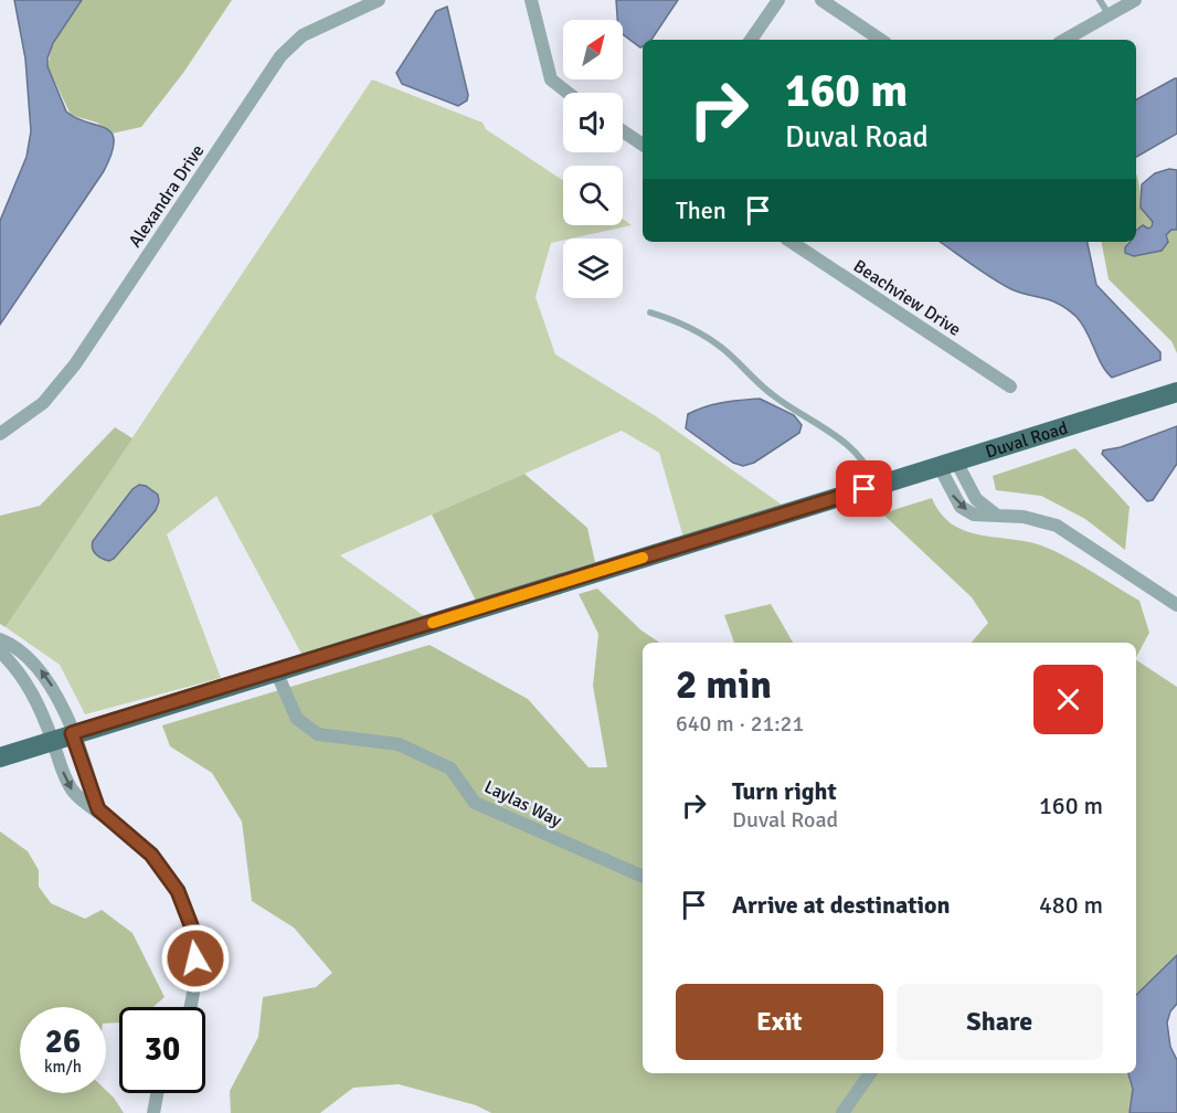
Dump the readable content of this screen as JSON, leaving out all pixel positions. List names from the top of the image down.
{
  "streets": {
    "main road": ["Duval Road"],
    "street": ["Alexandra Drive", "Beachview Drive", "Laylas Way"]
  },
  "crossings": [
    ["Duval Road", "Laylas Way"]
  ],
  "north": "top right",
  "page": {
    "turn": ["160 m", "Duval Road"],
    "then": "Then",
    "heading": ["2 min", "640 m · 21:21"],
    "list": [
      {
        "name": "Turn right",
        "note": "Duval Road",
        "value": "160 m"
      },
      {
        "name": "Arrive at destination",
        "value": "480 m"
      }
    ],
    "buttons": ["Exit", "Share"],
    "speed": "26 km/h",
    "limit": "30"
  }
}
